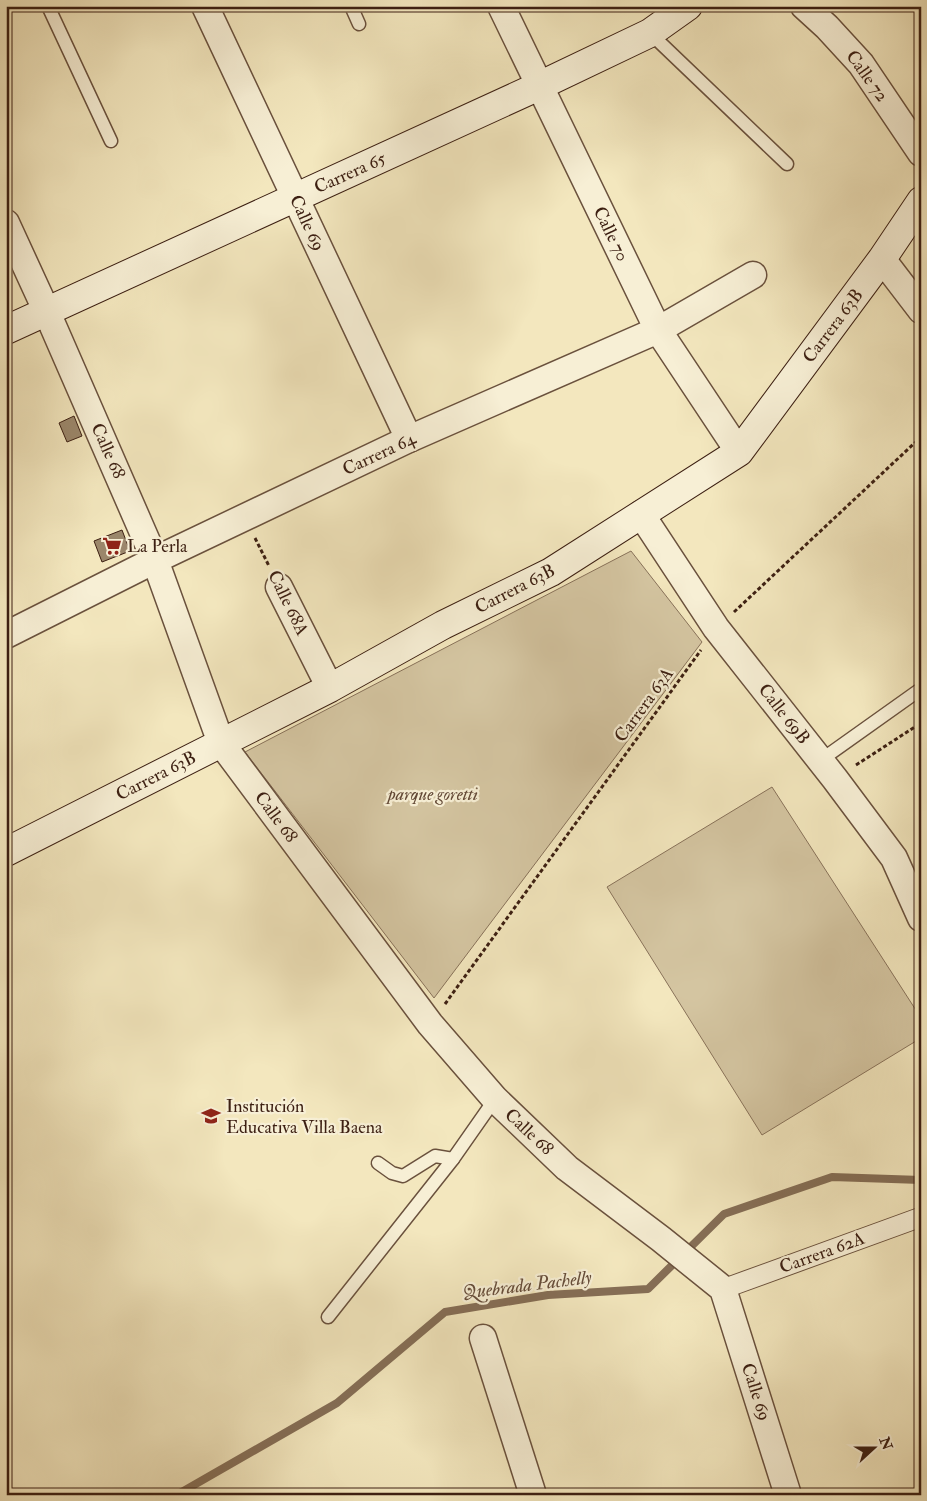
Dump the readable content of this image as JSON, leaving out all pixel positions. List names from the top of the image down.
{
  "streets": {
    "main road": ["Carrera 65", "Carrera 63B"],
    "street": [
      "Calle 72",
      "Calle 69",
      "Calle 70",
      "Calle 68",
      "Carrera 64",
      "Calle 68A",
      "Calle 69B",
      "Carrera 62A"
    ],
    "path": ["Carrera 63A"]
  },
  "crossings": [
    ["Carrera 65", "Calle 69"],
    ["Carrera 65", "Calle 70"],
    ["Carrera 65", "Calle 68"],
    ["Calle 69", "Calle 68"],
    ["Calle 69", "Carrera 64"],
    ["Calle 69", "Carrera 62A"],
    ["Calle 70", "Carrera 63B"],
    ["Calle 70", "Carrera 64"],
    ["Carrera 63B", "Calle 68"],
    ["Carrera 63B", "Calle 68A"],
    ["Carrera 63B", "Calle 69B"],
    ["Calle 68", "Carrera 64"],
    ["Calle 68", "Carrera 63A"],
    ["Calle 68", "Carrera 62A"],
    ["Carrera 64", "Calle 68A"],
    ["Carrera 63A", "Calle 69B"]
  ],
  "water": ["Quebrada Pachelly"],
  "parks": ["parque goretti"],
  "places": {
    "supermarket": ["La Perla"],
    "school or university": ["Institución Educativa Villa Baena"]
  },
  "north": "right"
}
